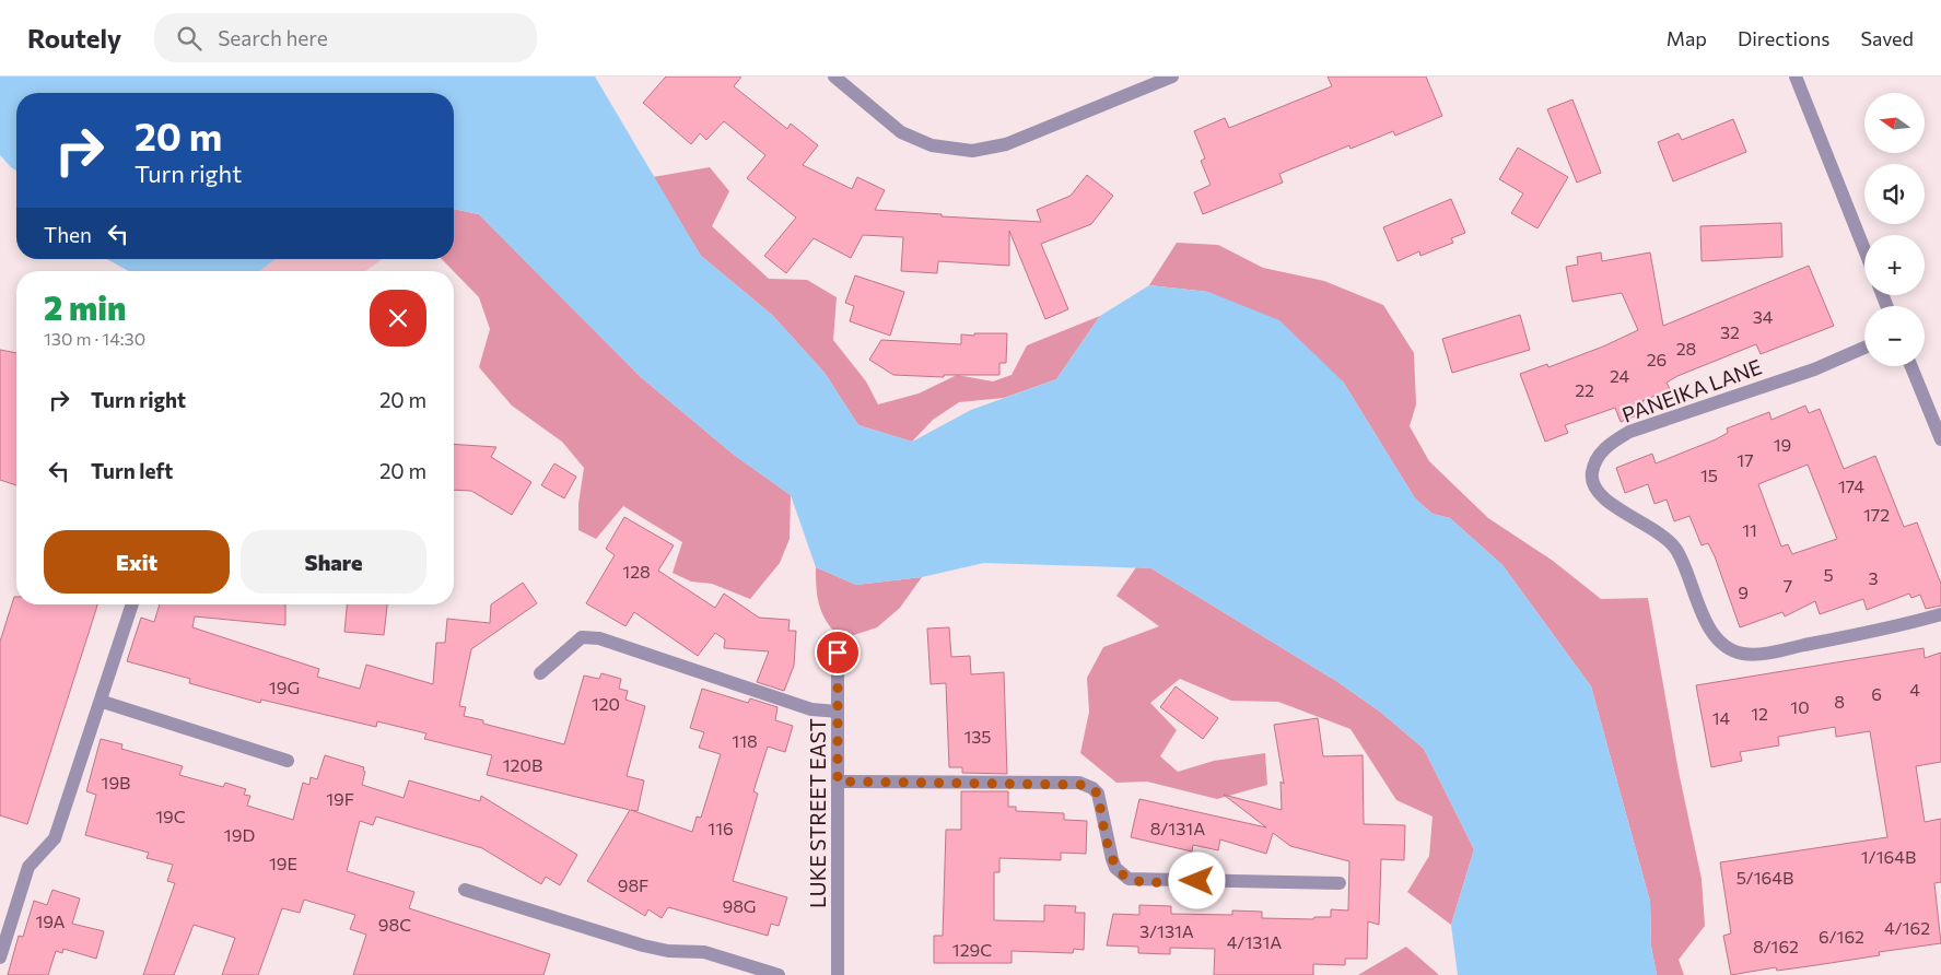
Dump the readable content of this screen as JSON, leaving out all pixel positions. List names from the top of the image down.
{
  "streets": {
    "street": ["PANEIKA LANE", "LUKE STREET EAST"]
  },
  "house_numbers": [
    "34",
    "32",
    "28",
    "26",
    "24",
    "22",
    "19",
    "17",
    "15",
    "174",
    "172",
    "11",
    "128",
    "5",
    "3",
    "7",
    "9",
    "19G",
    "4",
    "6",
    "8",
    "120",
    "10",
    "12",
    "14",
    "135",
    "118",
    "120B",
    "19B",
    "19F",
    "19C",
    "116",
    "8/131A",
    "19D",
    "1/164B",
    "19E",
    "5/164B",
    "98F",
    "98G",
    "19A",
    "98C",
    "4/162",
    "3/131A",
    "6/162",
    "4/131A",
    "8/162",
    "129C"
  ],
  "north": "left",
  "page": {
    "header": "Routely",
    "search": "Search here",
    "nav": ["Map", "Directions", "Saved"],
    "map_buttons": ["+", "−"],
    "turn": ["20 m", "Turn right"],
    "then": "Then",
    "heading": ["2 min", "130 m · 14:30"],
    "list": [
      {
        "name": "Turn right",
        "value": "20 m"
      },
      {
        "name": "Turn left",
        "value": "20 m"
      }
    ],
    "buttons": ["Exit", "Share"]
  }
}
